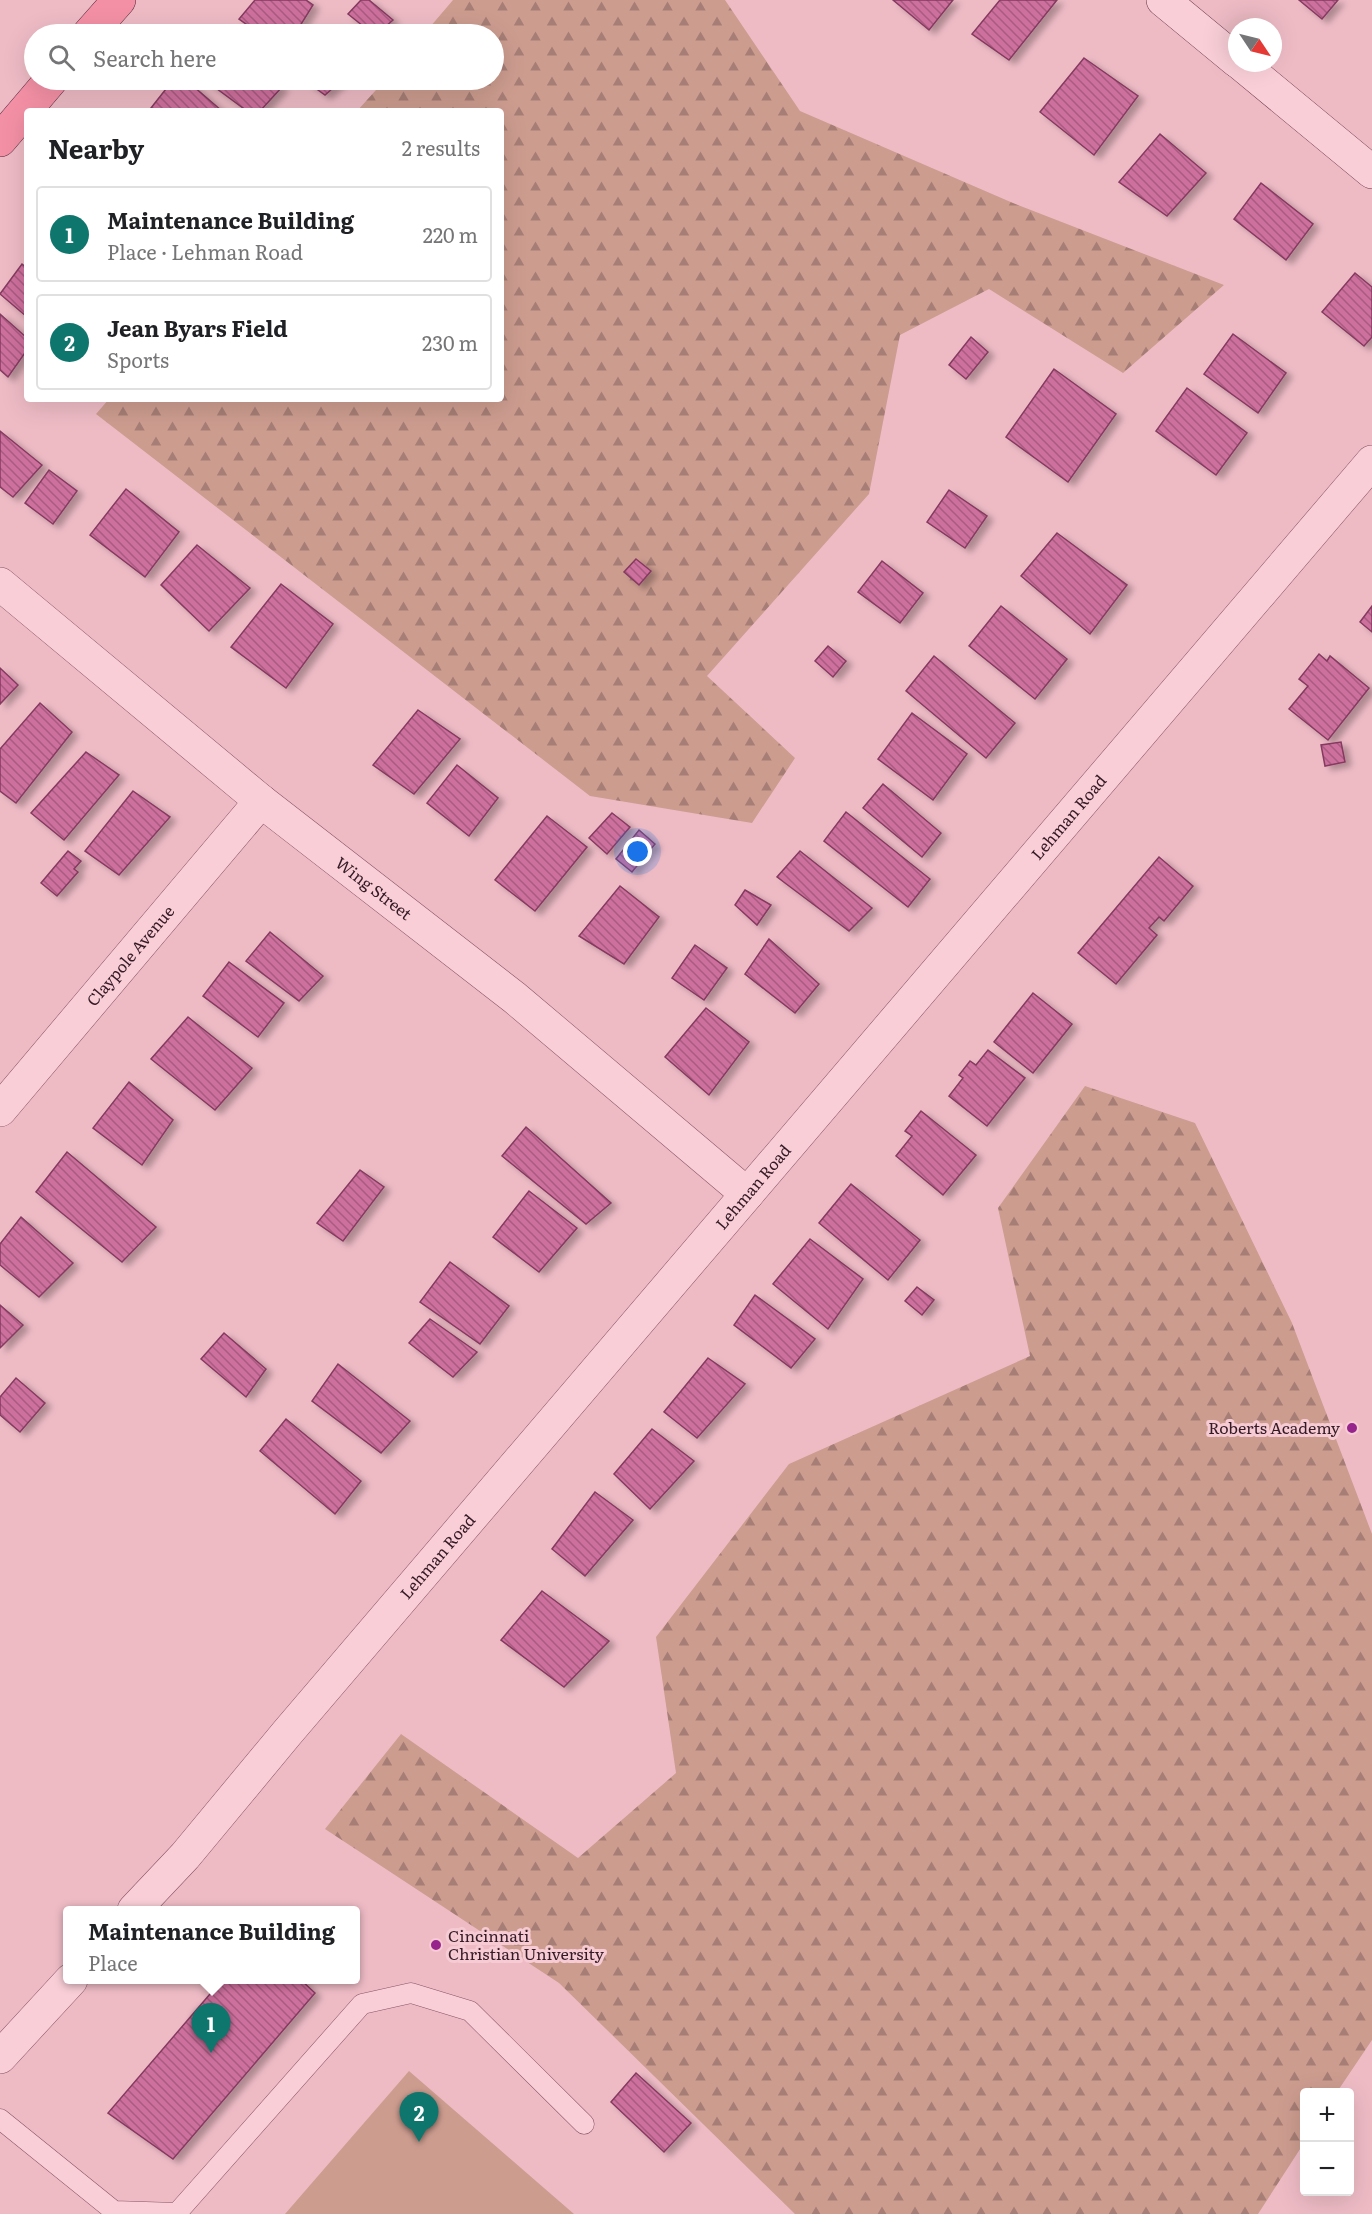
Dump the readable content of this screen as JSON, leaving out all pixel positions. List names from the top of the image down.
{
  "streets": {
    "street": ["Lehman Road", "Wing Street", "Claypole Avenue"]
  },
  "crossings": [
    ["Lehman Road", "Wing Street"],
    ["Wing Street", "Claypole Avenue"]
  ],
  "places": ["Roberts Academy", "Cincinnati Christian University"],
  "north": "bottom right",
  "page": {
    "search": "Search here",
    "heading": ["Nearby", "2 results"],
    "list": [
      {
        "mark": "1",
        "name": "Maintenance Building",
        "note": "Place · Lehman Road",
        "value": "220 m"
      },
      {
        "mark": "2",
        "name": "Jean Byars Field",
        "note": "Sports",
        "value": "230 m"
      }
    ],
    "popup": ["Maintenance Building", "Place"],
    "pins": ["1", "2"],
    "map_buttons": ["+", "−"]
  }
}
